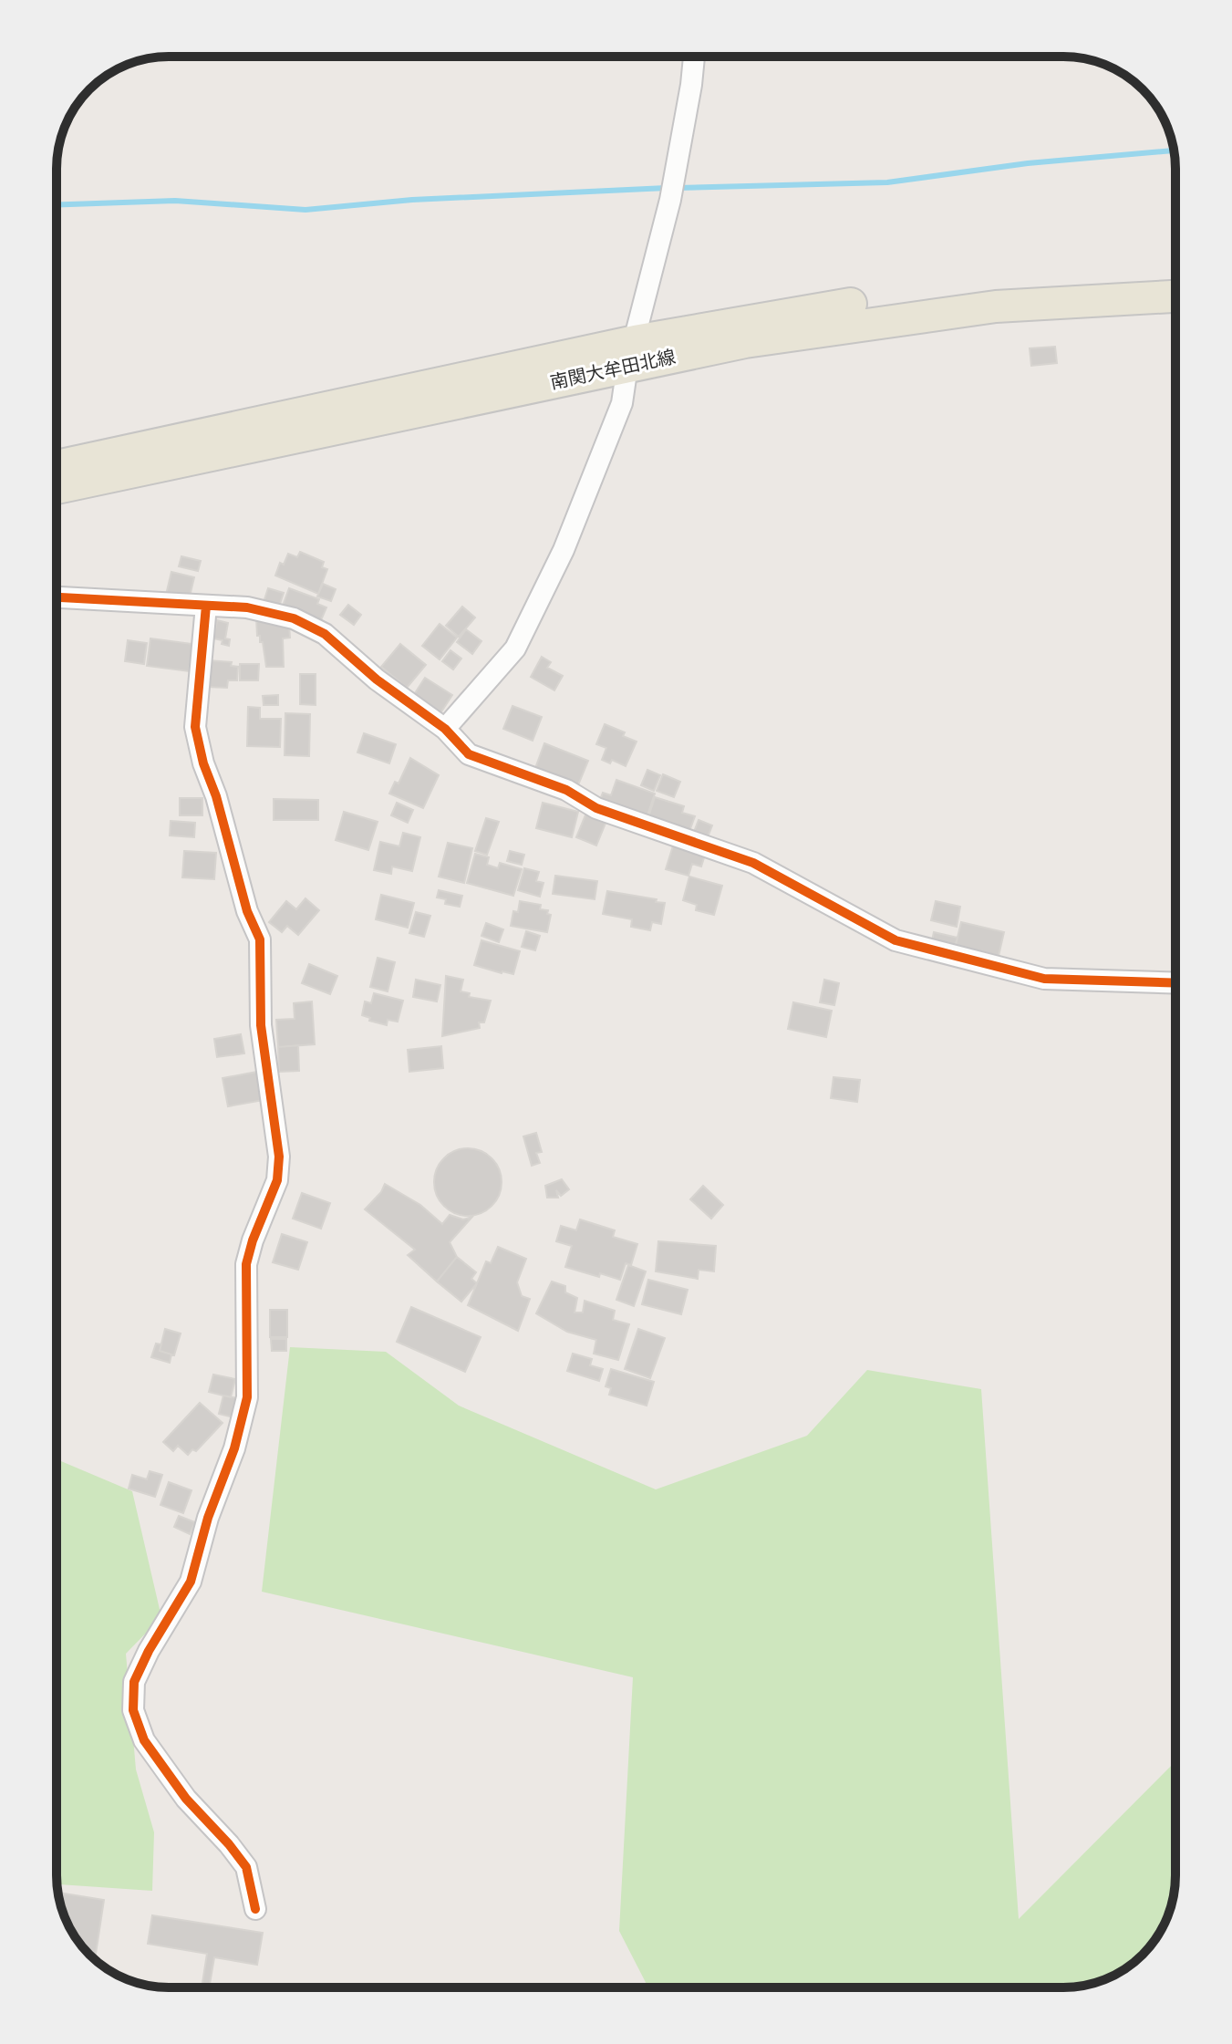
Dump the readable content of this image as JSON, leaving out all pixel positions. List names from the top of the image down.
{
  "streets": {
    "main road": ["南関大牟田北線"]
  }
}
